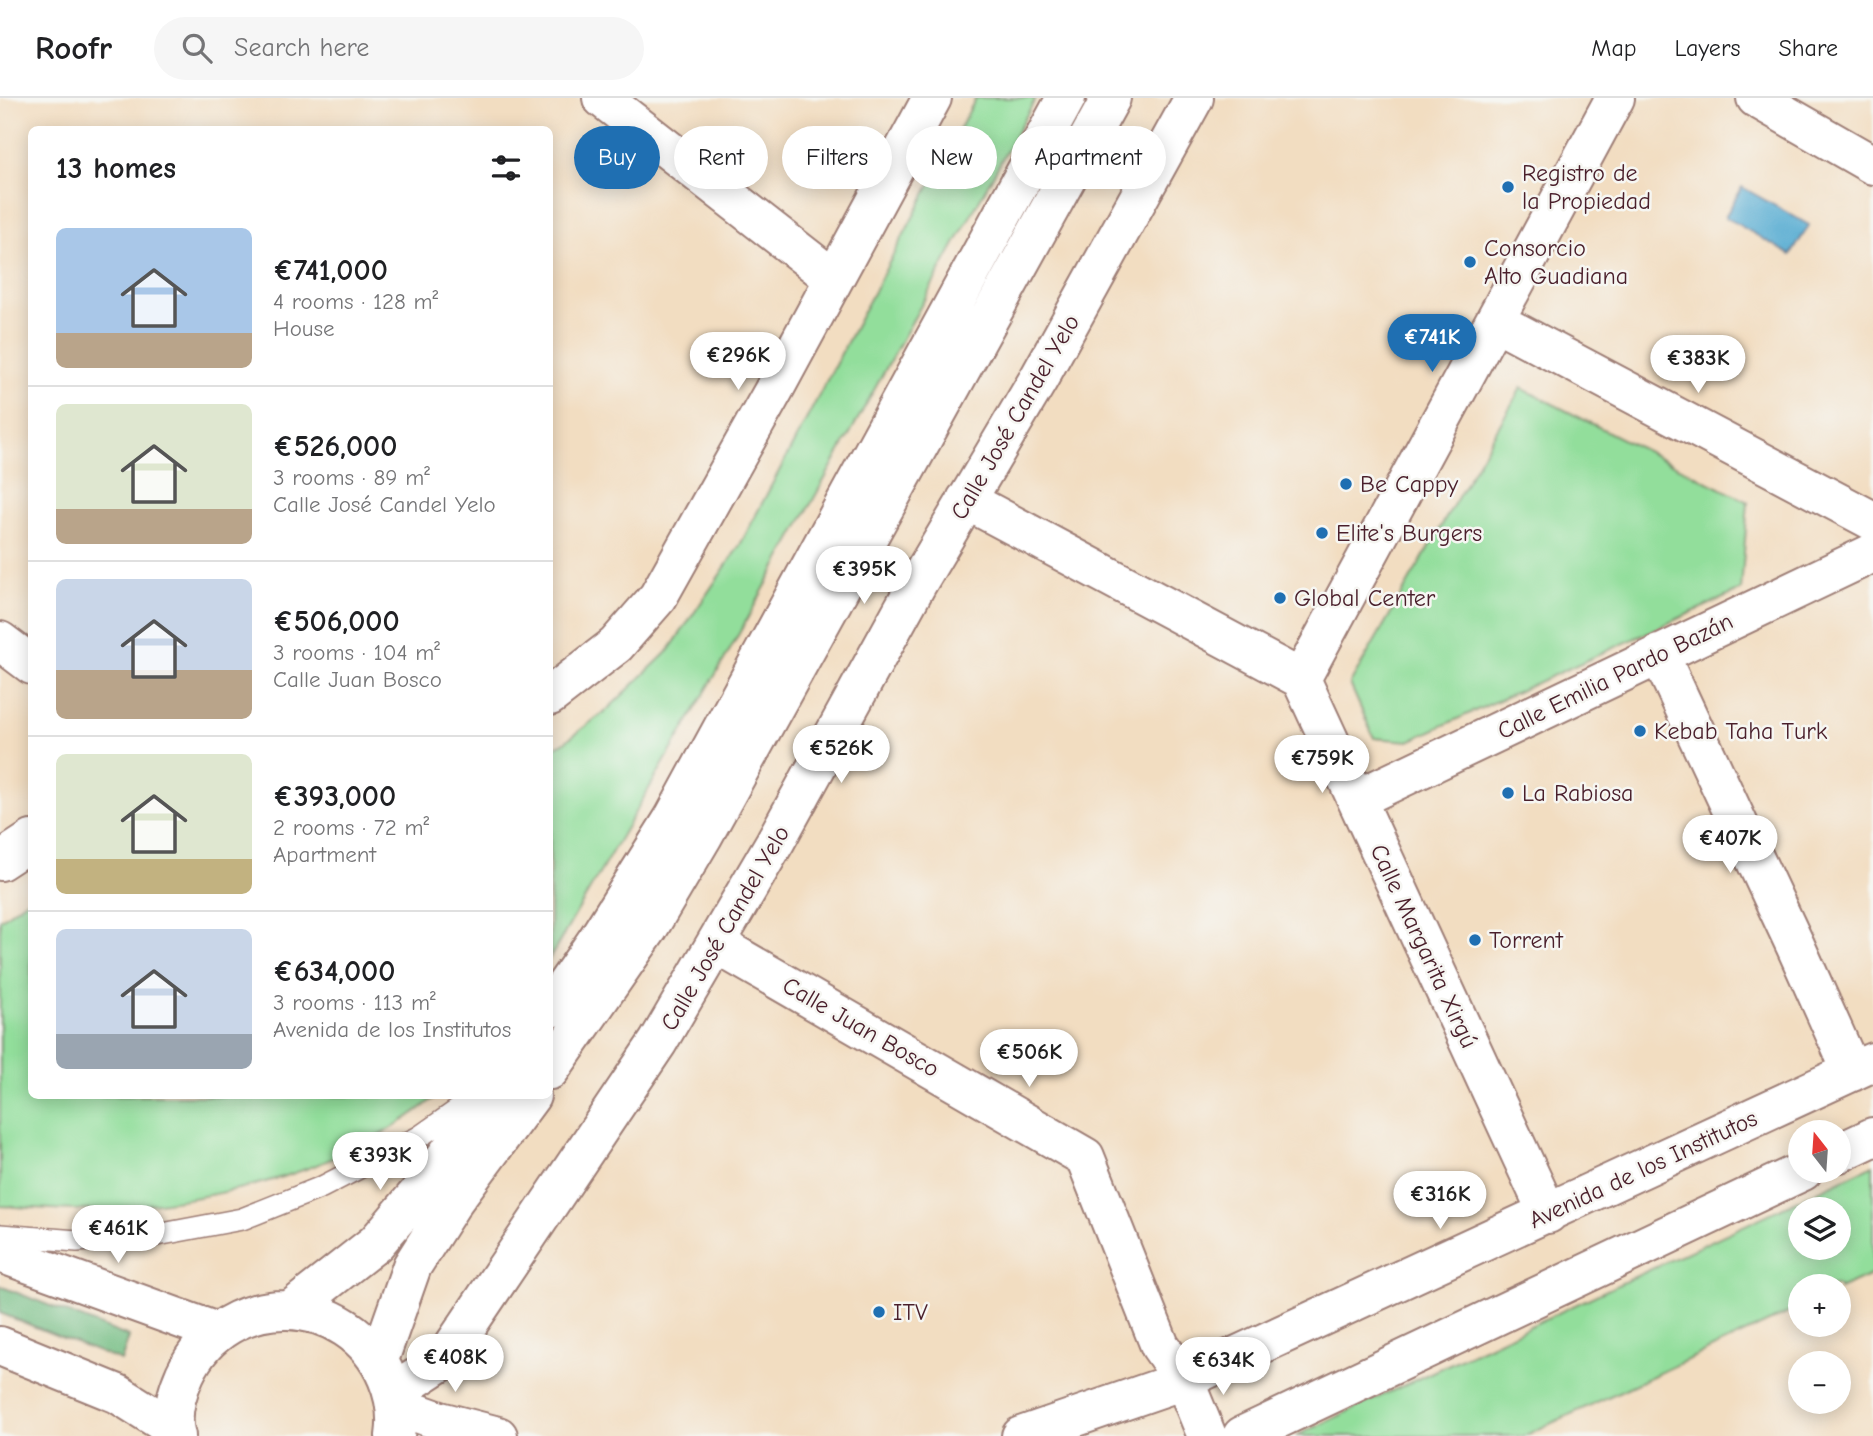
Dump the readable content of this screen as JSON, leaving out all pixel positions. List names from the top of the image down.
{
  "streets": {
    "street": [
      "Calle José Candel Yelo",
      "Calle Emilia Pardo Bazán",
      "Calle Margarita Xirgú",
      "Calle Juan Bosco",
      "Avenida de los Institutos"
    ]
  },
  "crossings": [
    ["Calle José Candel Yelo", "Calle Juan Bosco"],
    ["Calle Emilia Pardo Bazán", "Calle Margarita Xirgú"],
    ["Calle Margarita Xirgú", "Avenida de los Institutos"],
    ["Calle Juan Bosco", "Avenida de los Institutos"]
  ],
  "places": [
    "Registro de la Propiedad",
    "Consorcio Alto Guadiana",
    "Be Cappy",
    "Elite's Burgers",
    "Global Center",
    "Kebab Taha Turk",
    "La Rabiosa",
    "Torrent",
    "ITV"
  ],
  "north": "top",
  "page": {
    "header": "Roofr",
    "search": "Search here",
    "nav": ["Map", "Layers", "Share"],
    "chip": [
      "Buy",
      "Rent",
      "Filters",
      "New",
      "Apartment"
    ],
    "heading": "13 homes",
    "list": [
      {
        "name": "€741,000",
        "note": "4 rooms · 128 m² · House"
      },
      {
        "name": "€526,000",
        "note": "3 rooms · 89 m² · Calle José Candel Yelo"
      },
      {
        "name": "€506,000",
        "note": "3 rooms · 104 m² · Calle Juan Bosco"
      },
      {
        "name": "€393,000",
        "note": "2 rooms · 72 m² · Apartment"
      },
      {
        "name": "€634,000",
        "note": "3 rooms · 113 m² · Avenida de los Institutos"
      }
    ],
    "price": [
      "€741K",
      "€296K",
      "€383K",
      "€395K",
      "€526K",
      "€759K",
      "€407K",
      "€506K",
      "€393K",
      "€316K",
      "€461K",
      "€408K",
      "€634K"
    ],
    "map_buttons": ["+", "−"]
  }
}
